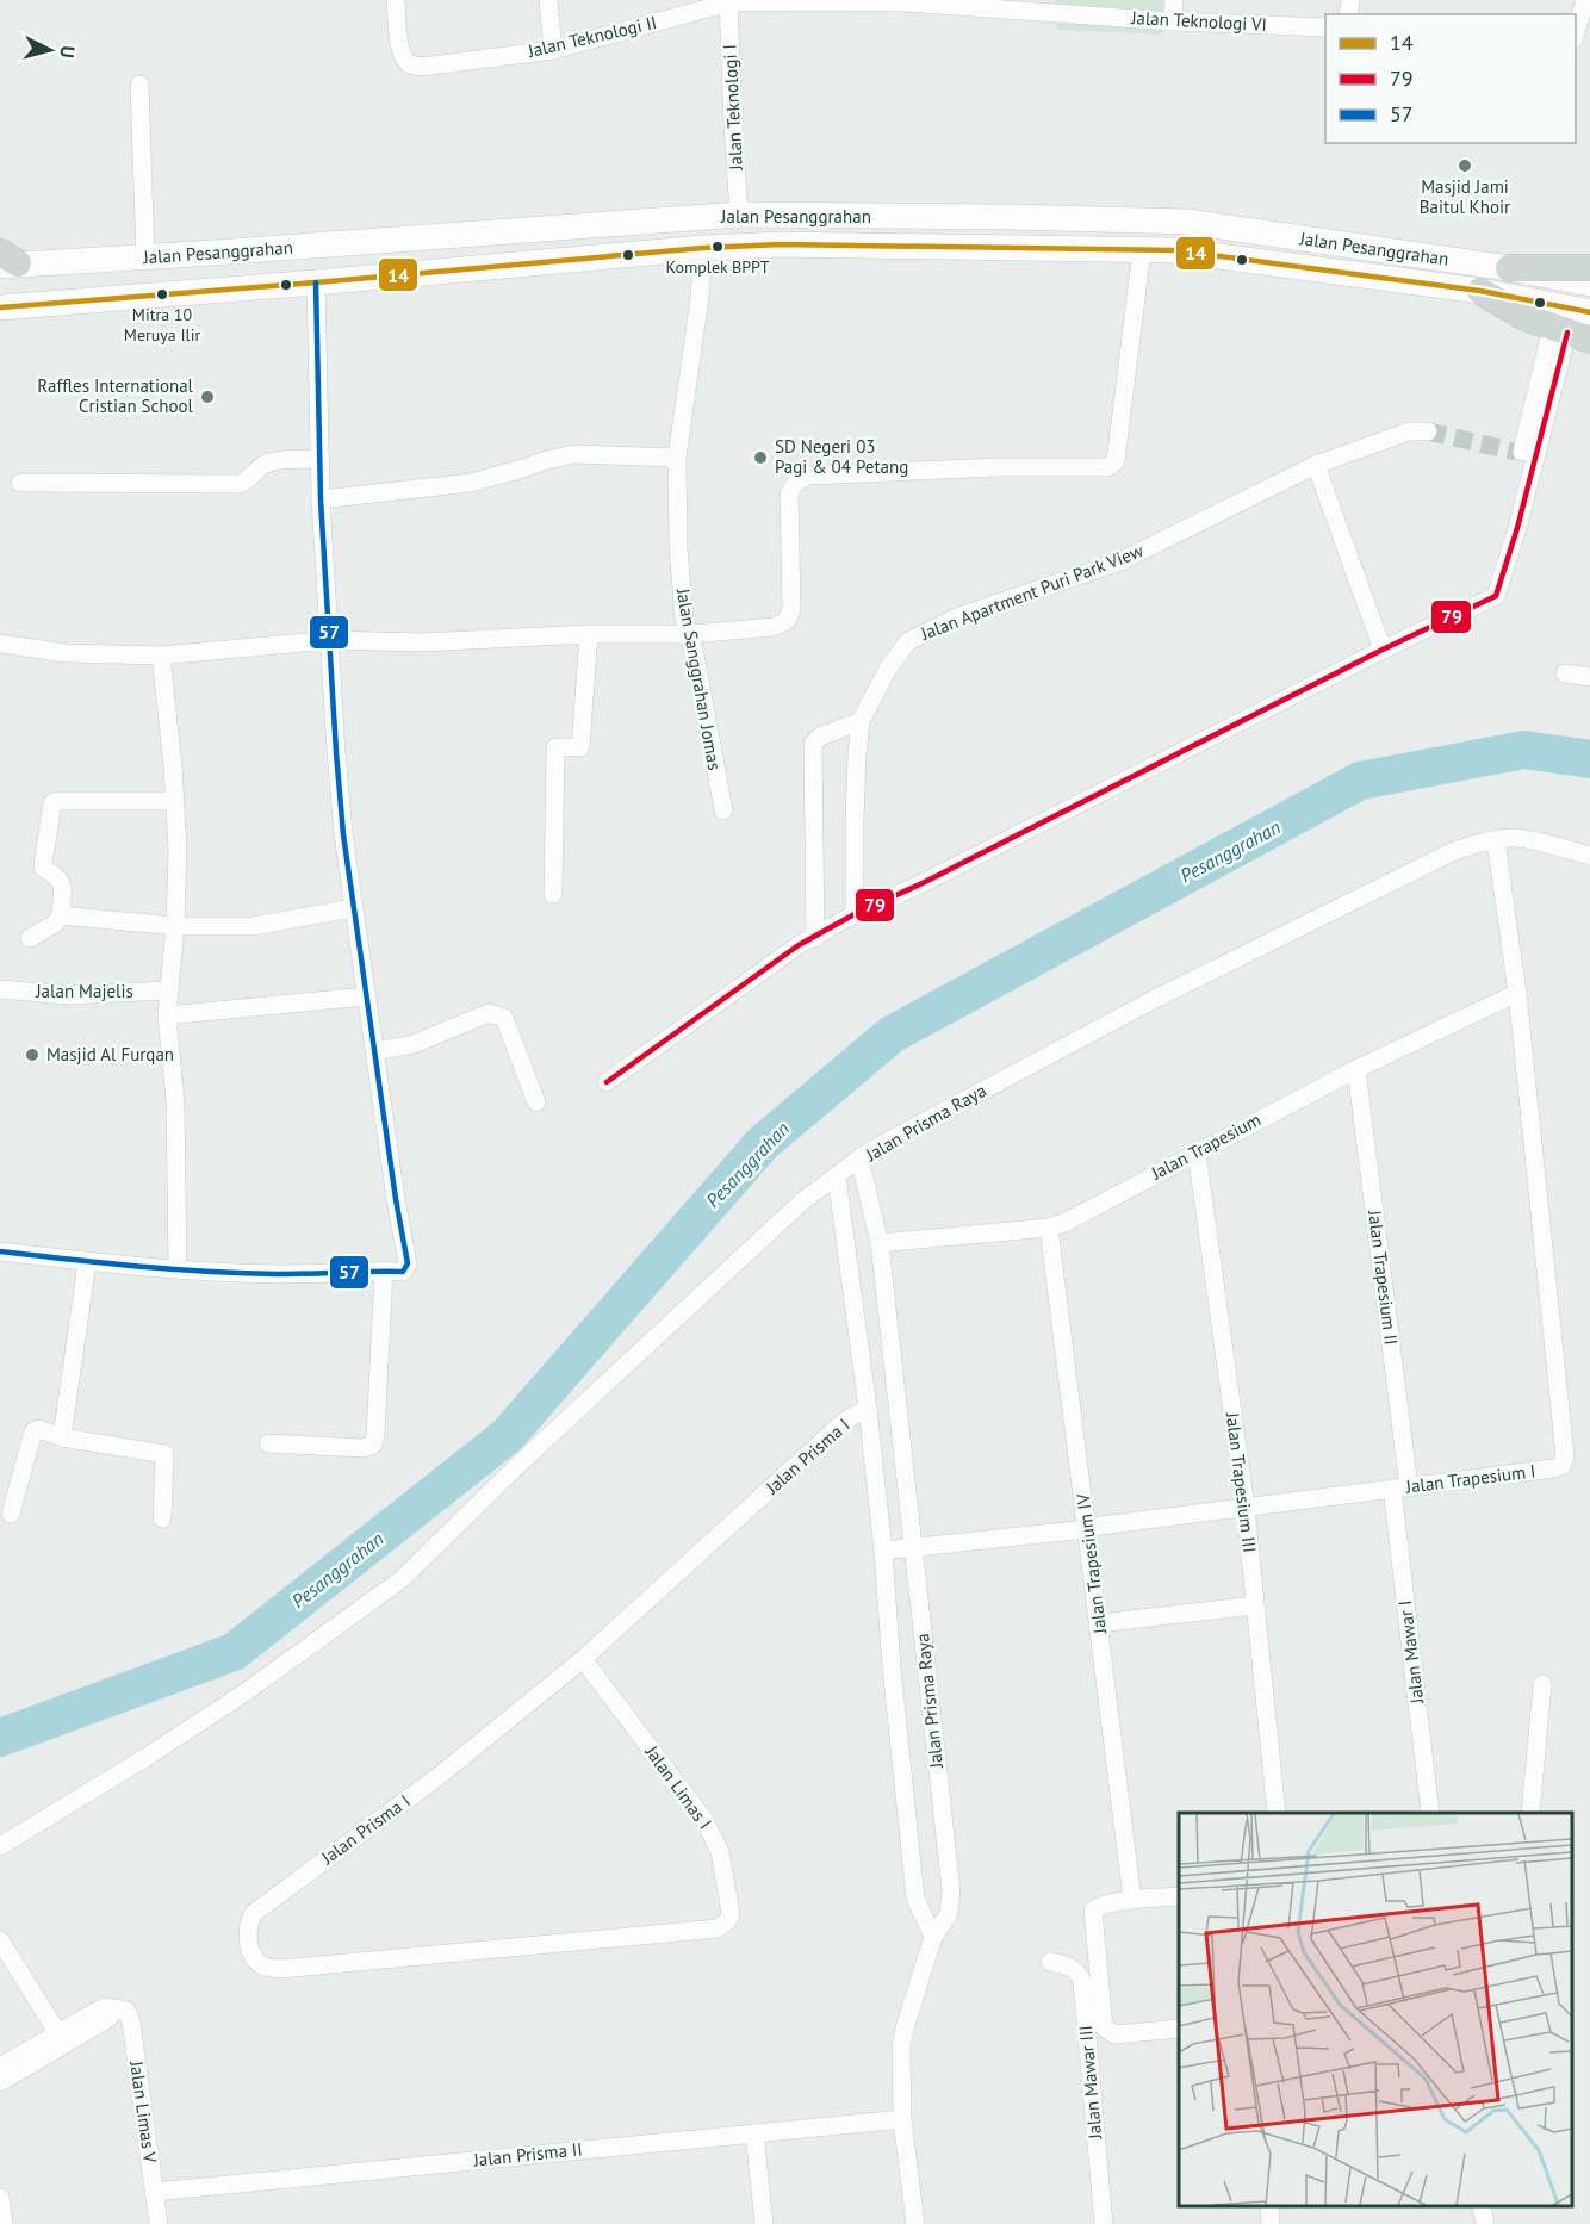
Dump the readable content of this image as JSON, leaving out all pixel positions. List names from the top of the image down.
{
  "streets": {
    "main road": ["Jalan Pesanggrahan"],
    "street": [
      "Jalan Teknologi VI",
      "Jalan Teknologi II",
      "Jalan Teknologi I",
      "Jalan Apartment Puri Park View",
      "Jalan Sanggrahan Jomas",
      "Jalan Majelis",
      "Jalan Prisma Raya",
      "Jalan Trapesium",
      "Jalan Trapesium II",
      "Jalan Prisma I",
      "Jalan Trapesium I",
      "Jalan Trapesium III",
      "Jalan Trapesium IV",
      "Jalan Mawar I",
      "Jalan Limas I",
      "Jalan Mawar III",
      "Jalan Limas V",
      "Jalan Prisma II"
    ]
  },
  "crossings": [
    ["Jalan Teknologi VI", "Jalan Teknologi II"],
    ["Jalan Teknologi VI", "Jalan Teknologi I"],
    ["Jalan Teknologi II", "Jalan Teknologi I"],
    ["Jalan Teknologi I", "Jalan Pesanggrahan"],
    ["Jalan Pesanggrahan", "Jalan Sanggrahan Jomas"],
    ["Jalan Prisma Raya", "Jalan Trapesium"],
    ["Jalan Prisma Raya", "Jalan Prisma I"],
    ["Jalan Prisma Raya", "Jalan Trapesium I"],
    ["Jalan Prisma Raya", "Jalan Prisma II"],
    ["Jalan Trapesium", "Jalan Trapesium II"],
    ["Jalan Trapesium", "Jalan Trapesium I"],
    ["Jalan Trapesium", "Jalan Trapesium III"],
    ["Jalan Trapesium", "Jalan Trapesium IV"],
    ["Jalan Trapesium II", "Jalan Trapesium I"],
    ["Jalan Trapesium II", "Jalan Mawar I"],
    ["Jalan Prisma I", "Jalan Limas I"],
    ["Jalan Trapesium I", "Jalan Trapesium III"],
    ["Jalan Trapesium I", "Jalan Trapesium IV"],
    ["Jalan Trapesium I", "Jalan Mawar I"],
    ["Jalan Trapesium IV", "Jalan Mawar III"],
    ["Jalan Limas V", "Jalan Prisma II"]
  ],
  "water": ["Pesanggrahan"],
  "places": [
    "Masjid Jami Baitul Khoir",
    "Komplek BPPT",
    "Mitra 10 Meruya Ilir",
    "Raffles International Cristian School",
    "SD Negeri 03 Pagi & 04 Petang",
    "Masjid Al Furqan"
  ],
  "lines": ["transit line 14", "transit line 57", "transit line 79"],
  "legend": ["14", "79", "57"],
  "north": "right"
}
